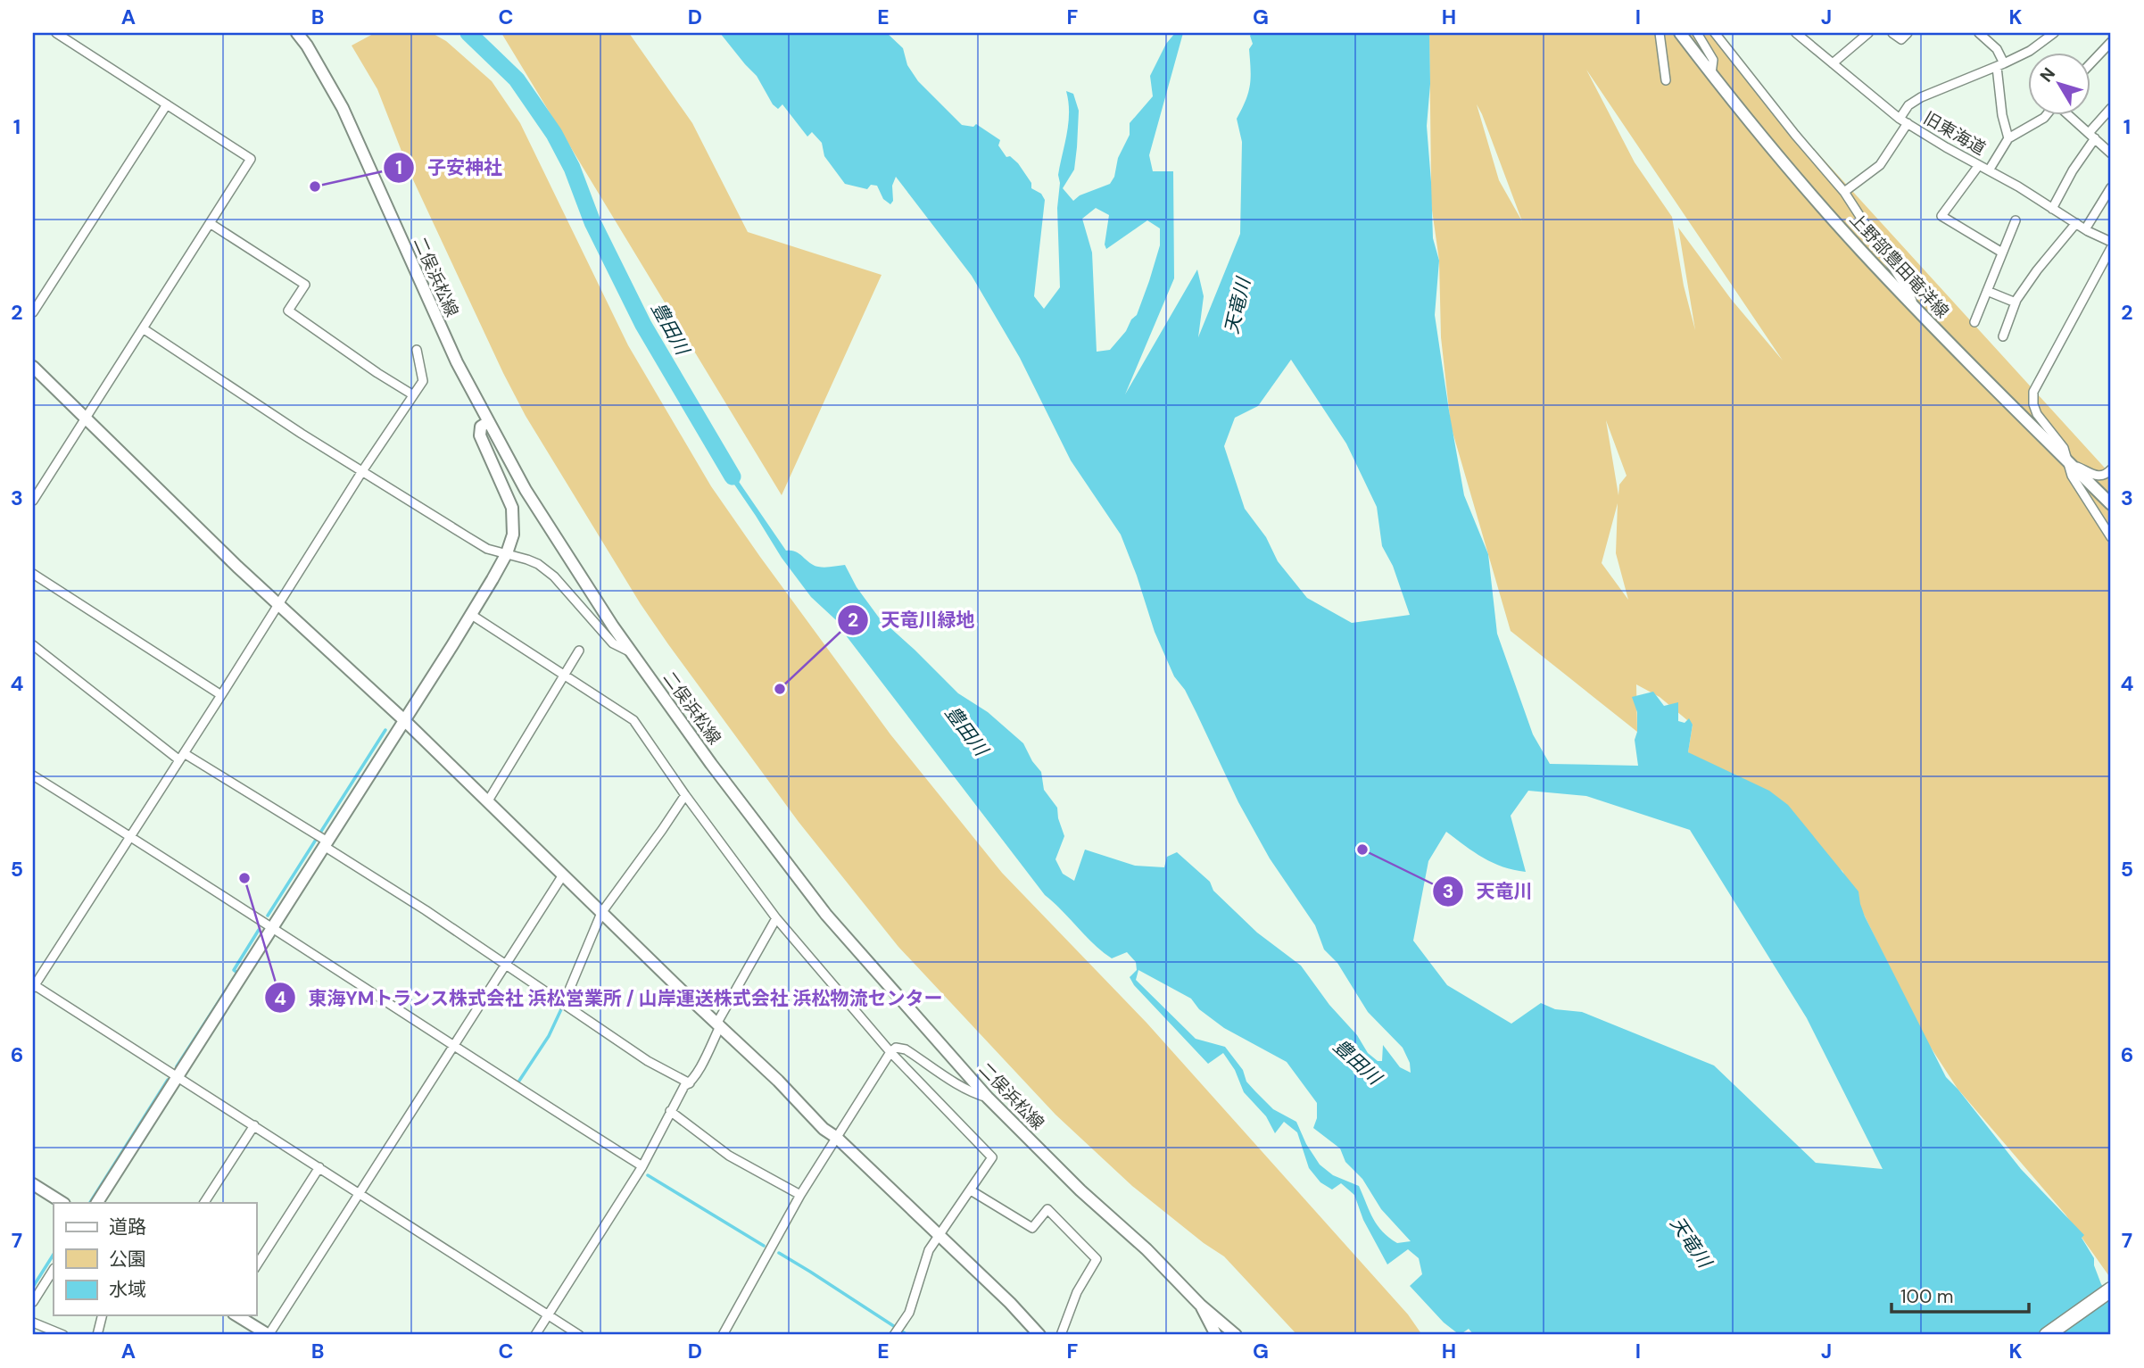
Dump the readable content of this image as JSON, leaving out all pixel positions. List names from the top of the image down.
{
  "streets": {
    "main road": ["上野部豊田竜洋線", "二俣浜松線"],
    "street": ["旧東海道"]
  },
  "water": ["天竜川", "豊田川"],
  "places": [
    "子安神社",
    "天竜川緑地",
    "天竜川",
    "東海YMトランス株式会社 浜松営業所 / 山岸運送株式会社 浜松物流センター"
  ],
  "legend": ["道路", "公園", "水域"],
  "scale_bar": "100 m",
  "north": "top left",
  "grid": {
    "columns": [
      "A",
      "B",
      "C",
      "D",
      "E",
      "F",
      "G",
      "H",
      "I",
      "J",
      "K"
    ],
    "rows": [
      "1",
      "2",
      "3",
      "4",
      "5",
      "6",
      "7"
    ]
  }
}
